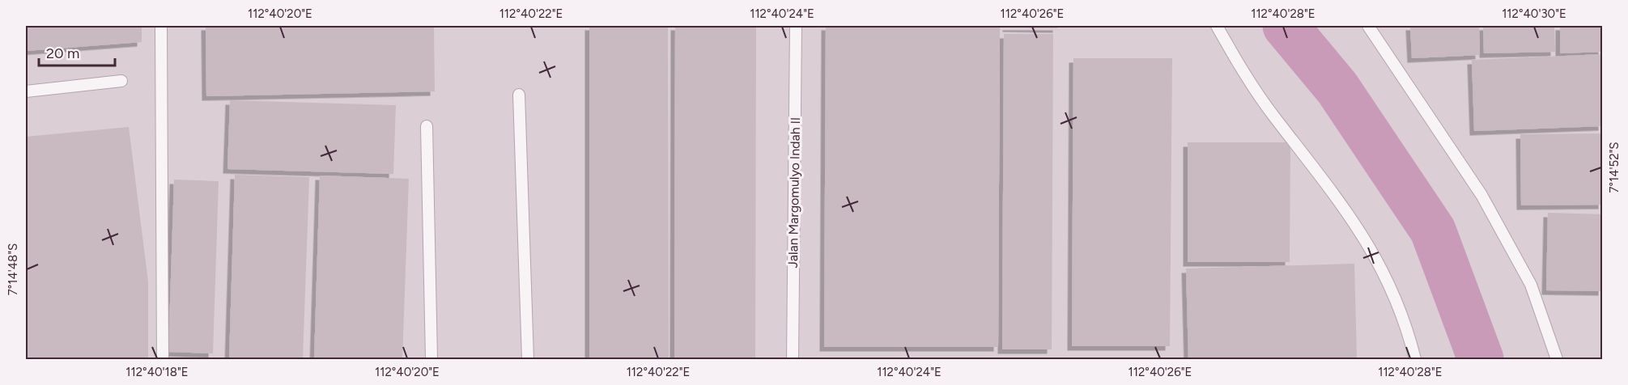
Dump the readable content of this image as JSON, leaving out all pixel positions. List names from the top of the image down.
{
  "streets": {
    "lane": ["Jalan Margomulyo Indah II"]
  },
  "scale_bar": "20 m",
  "coordinates": [
    "112°40'20\"E",
    "112°40'22\"E",
    "112°40'24\"E",
    "112°40'26\"E",
    "112°40'28\"E",
    "112°40'30\"E",
    "7°14'52\"S",
    "7°14'48\"S",
    "112°40'18\"E"
  ]
}
